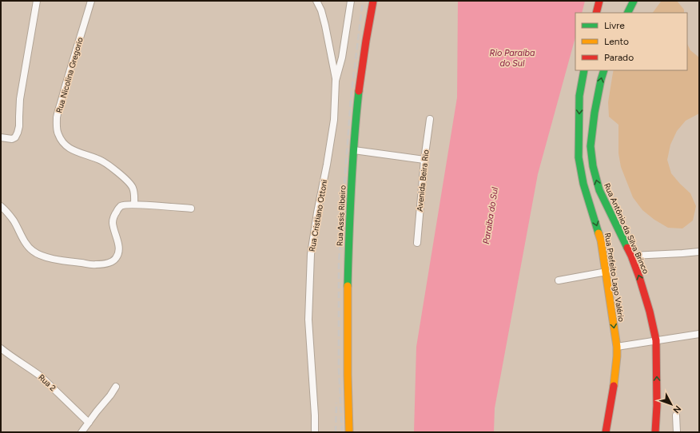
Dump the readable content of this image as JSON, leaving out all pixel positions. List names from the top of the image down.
{
  "streets": {
    "street": [
      "Rua Nicolina Gregorio",
      "Avenida Beira Rio",
      "Rua Cristiano Ottoni",
      "Rua Assis Ribeiro",
      "Rua Antônio da Silva Brinco",
      "Rua Prefeito Lago Valério",
      "Rua 2"
    ]
  },
  "one_way": ["Rua Antônio da Silva Brinco", "Rua Prefeito Lago Valério"],
  "water": ["Rio Paraíba do Sul", "Paraiba do Sul"],
  "legend": ["Livre", "Lento", "Parado"],
  "north": "bottom right"
}
